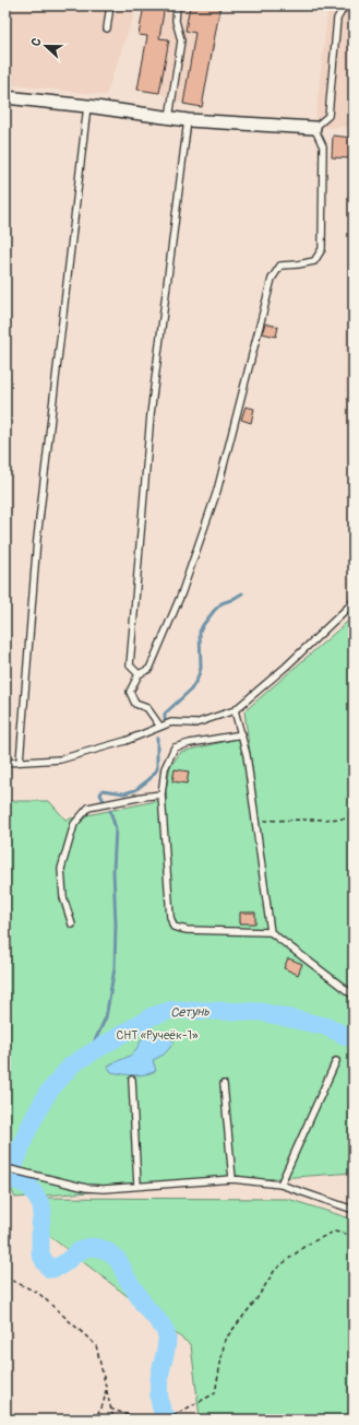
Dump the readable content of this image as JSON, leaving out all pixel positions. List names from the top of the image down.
{
  "water": ["Сетунь"],
  "parks": ["СНТ «Ручеёк-1»"],
  "north": "left"
}
